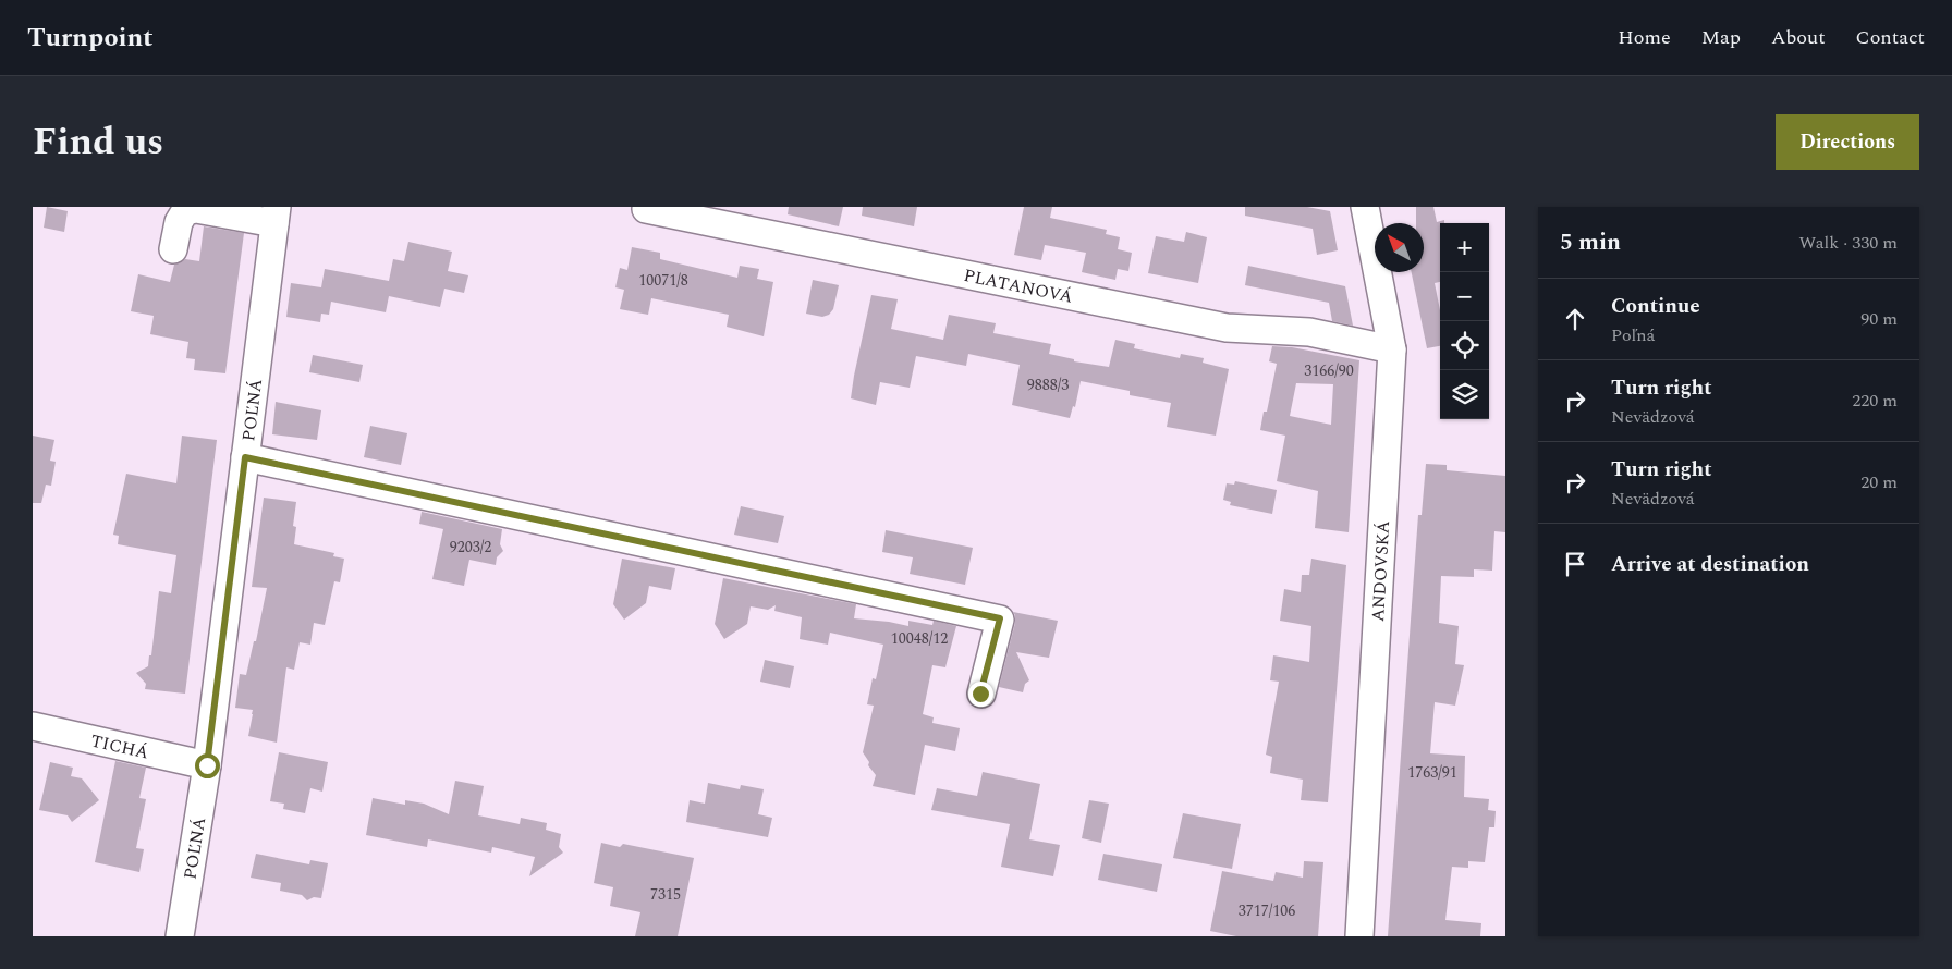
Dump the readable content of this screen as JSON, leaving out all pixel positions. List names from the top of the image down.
{
  "streets": {
    "street": [
      "PLATANOVÁ",
      "POĽNÁ",
      "ANDOVSKÁ",
      "TICHÁ"
    ]
  },
  "crossings": [
    ["PLATANOVÁ", "ANDOVSKÁ"],
    ["POĽNÁ", "TICHÁ"]
  ],
  "house_numbers": [
    "10071/8",
    "3166/90",
    "9888/3",
    "9203/2",
    "10048/12",
    "1763/91",
    "7315",
    "3717/106"
  ],
  "north": "top left",
  "page": {
    "header": "Turnpoint",
    "nav": [
      "Home",
      "Map",
      "About",
      "Contact"
    ],
    "title": "Find us",
    "buttons": "Directions",
    "heading": ["5 min", "Walk · 330 m"],
    "map_buttons": ["+", "−"],
    "list": [
      ["Continue", "Poľná", "90 m"],
      ["Turn right", "Nevädzová", "220 m"],
      ["Turn right", "Nevädzová", "20 m"],
      "Arrive at destination"
    ]
  }
}
